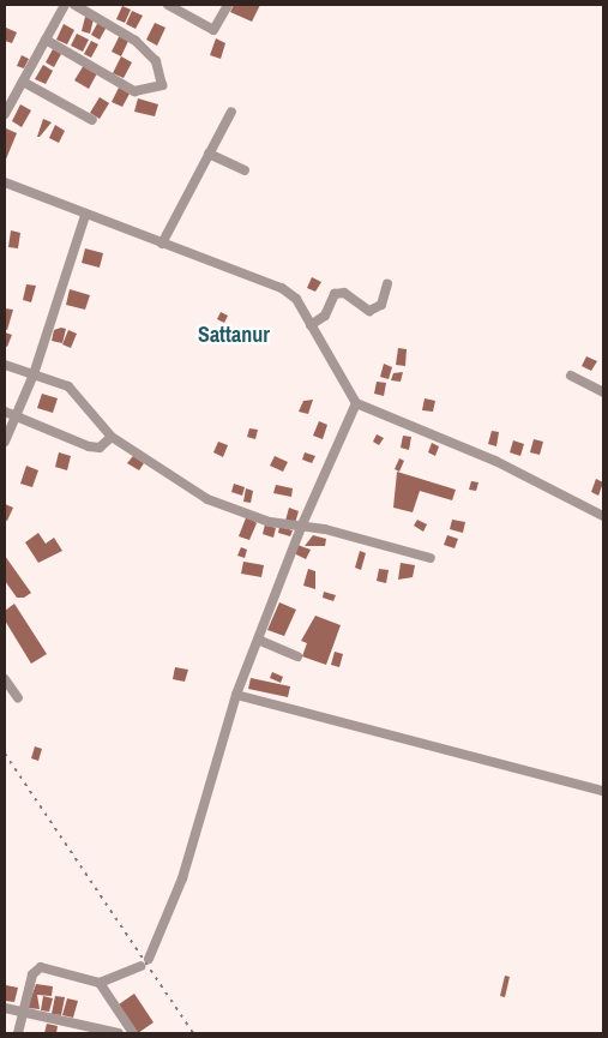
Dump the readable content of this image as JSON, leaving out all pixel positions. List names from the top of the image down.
{
  "districts": ["Sattanur"]
}
